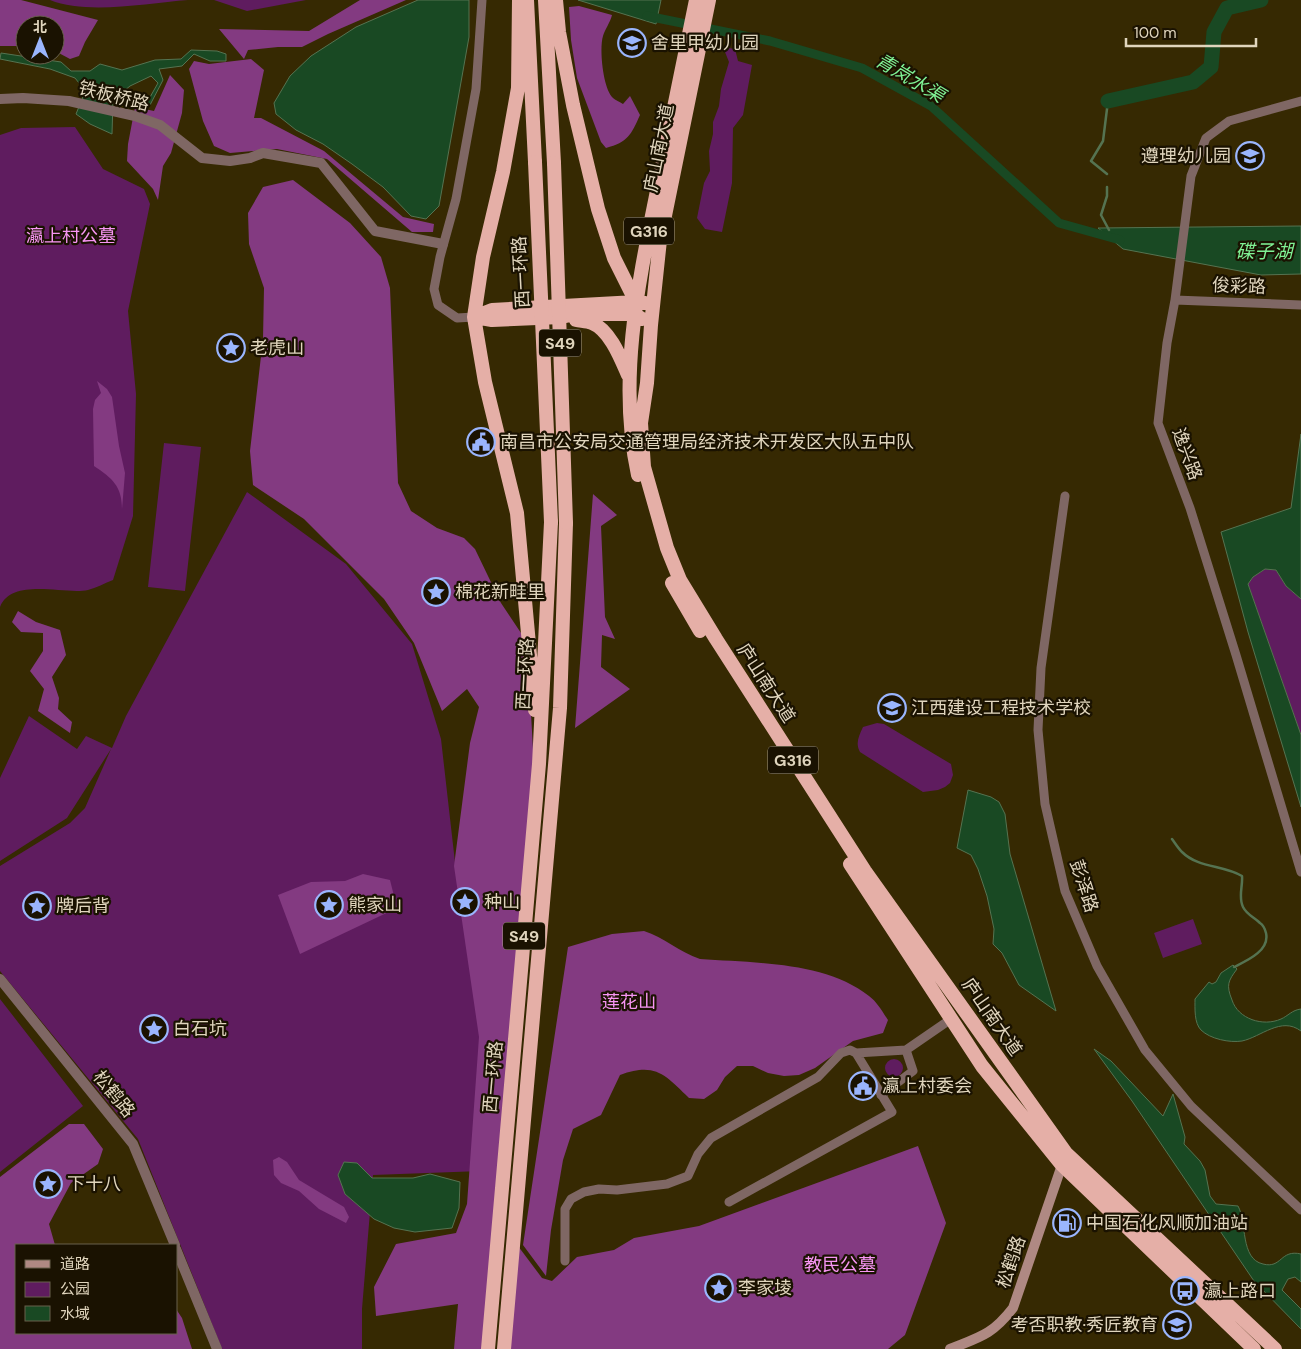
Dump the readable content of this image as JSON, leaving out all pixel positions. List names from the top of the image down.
{
  "streets": {
    "highway": [
      "庐山南大道",
      "G316",
      "西一环路",
      "S49"
    ],
    "main road": ["松鹤路"],
    "street": [
      "铁板桥路",
      "俊彩路",
      "逸兴路",
      "彭泽路"
    ]
  },
  "crossings": [
    ["庐山南大道", "松鹤路"],
    ["俊彩路", "逸兴路"]
  ],
  "water": ["青岚水渠", "碟子湖"],
  "parks": ["瀛上村公墓", "莲花山", "教民公墓"],
  "places": {
    "school or university": [
      "舍里甲幼儿园",
      "遵理幼儿园",
      "江西建设工程技术学校",
      "考否职教·秀匠教育"
    ],
    "place": [
      "老虎山",
      "棉花新畦里",
      "种山",
      "熊家山",
      "牌后背",
      "白石坑",
      "下十八",
      "李家堎"
    ],
    "public building": ["南昌市公安局交通管理局经济技术开发区大队五中队", "瀛上村委会"],
    "fuel station": ["中国石化风顺加油站"],
    "bus stop": ["瀛上路口"]
  },
  "legend": ["道路", "公园", "水域"],
  "scale_bar": "100 m",
  "north": "top"
}
